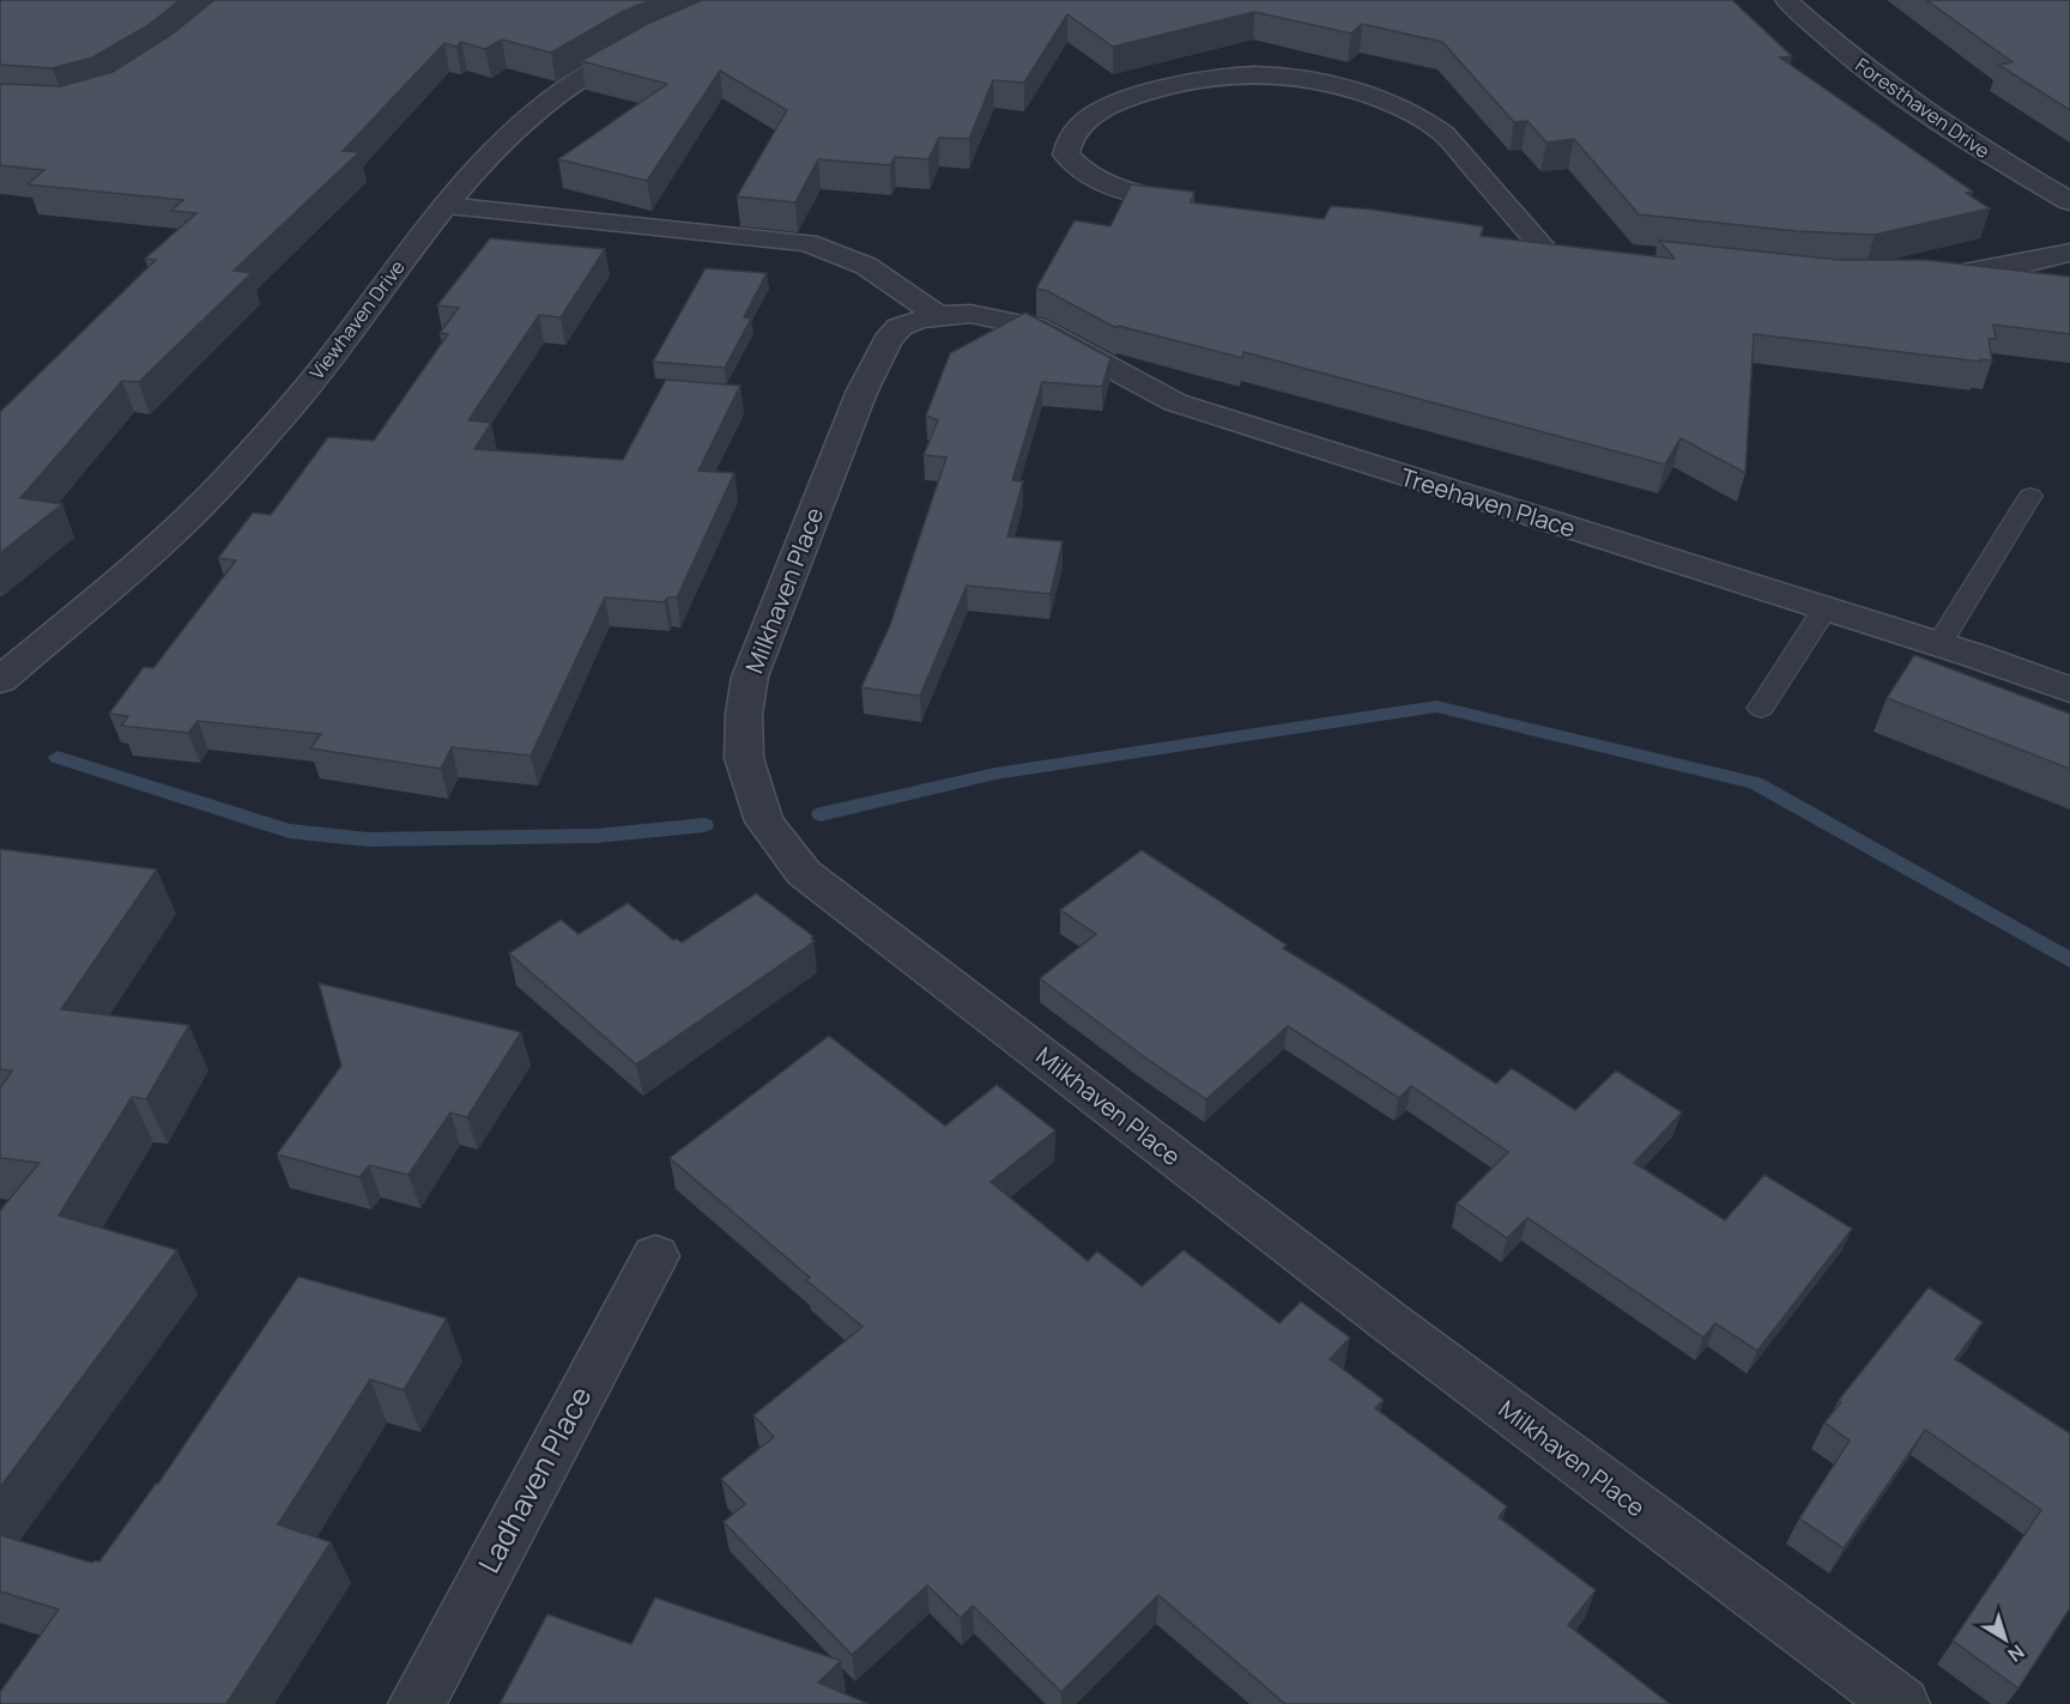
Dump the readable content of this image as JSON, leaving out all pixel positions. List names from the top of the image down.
{
  "streets": {
    "street": [
      "Foresthaven Drive",
      "Viewhaven Drive",
      "Treehaven Place",
      "Milkhaven Place",
      "Ladhaven Place"
    ]
  },
  "crossings": [
    ["Treehaven Place", "Milkhaven Place"]
  ],
  "north": "bottom right"
}
